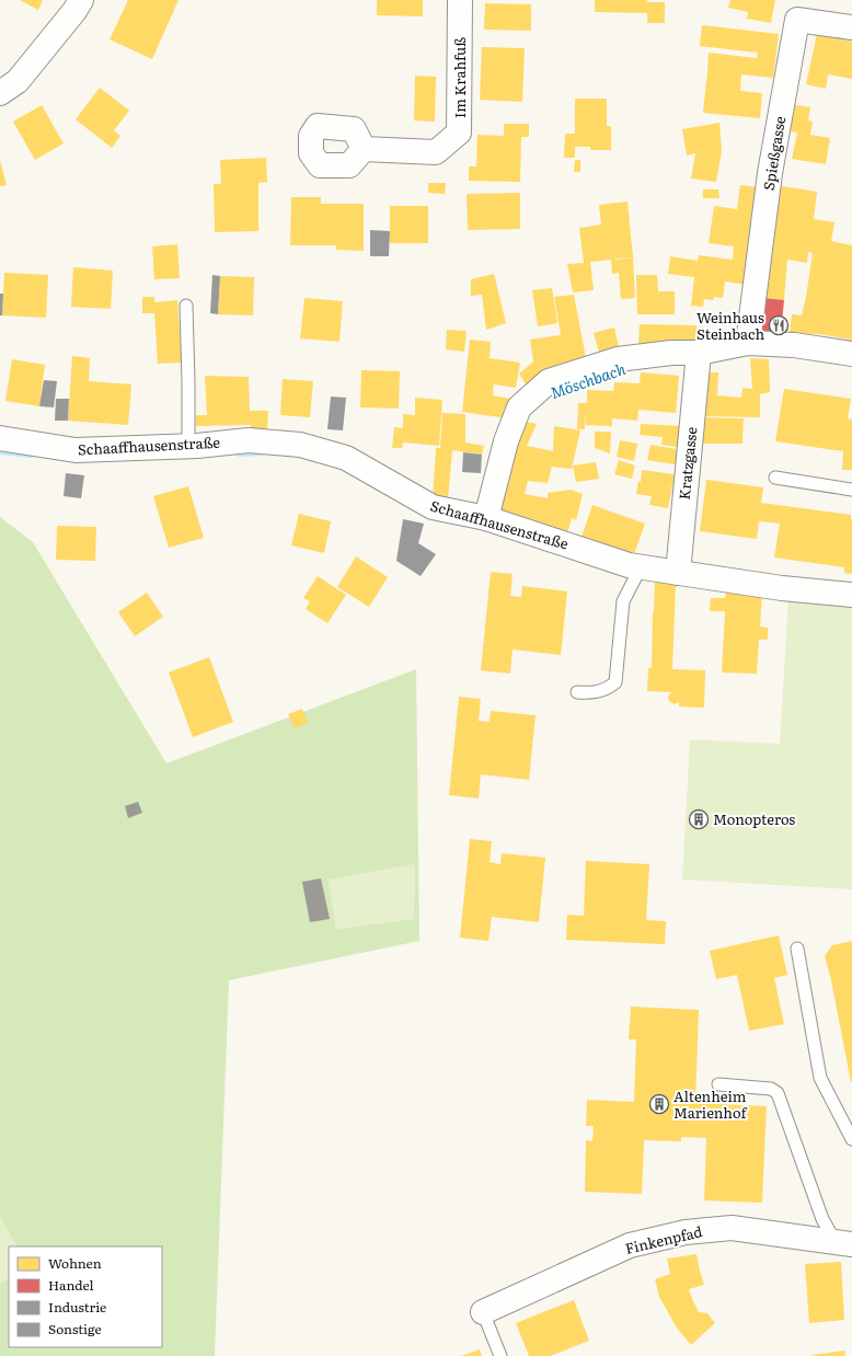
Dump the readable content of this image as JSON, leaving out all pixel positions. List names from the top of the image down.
{
  "streets": {
    "street": [
      "Im Krahfuß",
      "Spießgasse",
      "Schaaffhausenstraße",
      "Kratzgasse",
      "Finkenpfad"
    ]
  },
  "crossings": [
    ["Schaaffhausenstraße", "Kratzgasse"]
  ],
  "water": ["Möschbach"],
  "places": {
    "restaurant": ["Weinhaus Steinbach"],
    "building": ["Monopteros", "Altenheim Marienhof"]
  },
  "legend": [
    "Wohnen",
    "Handel",
    "Industrie",
    "Sonstige"
  ]
}
